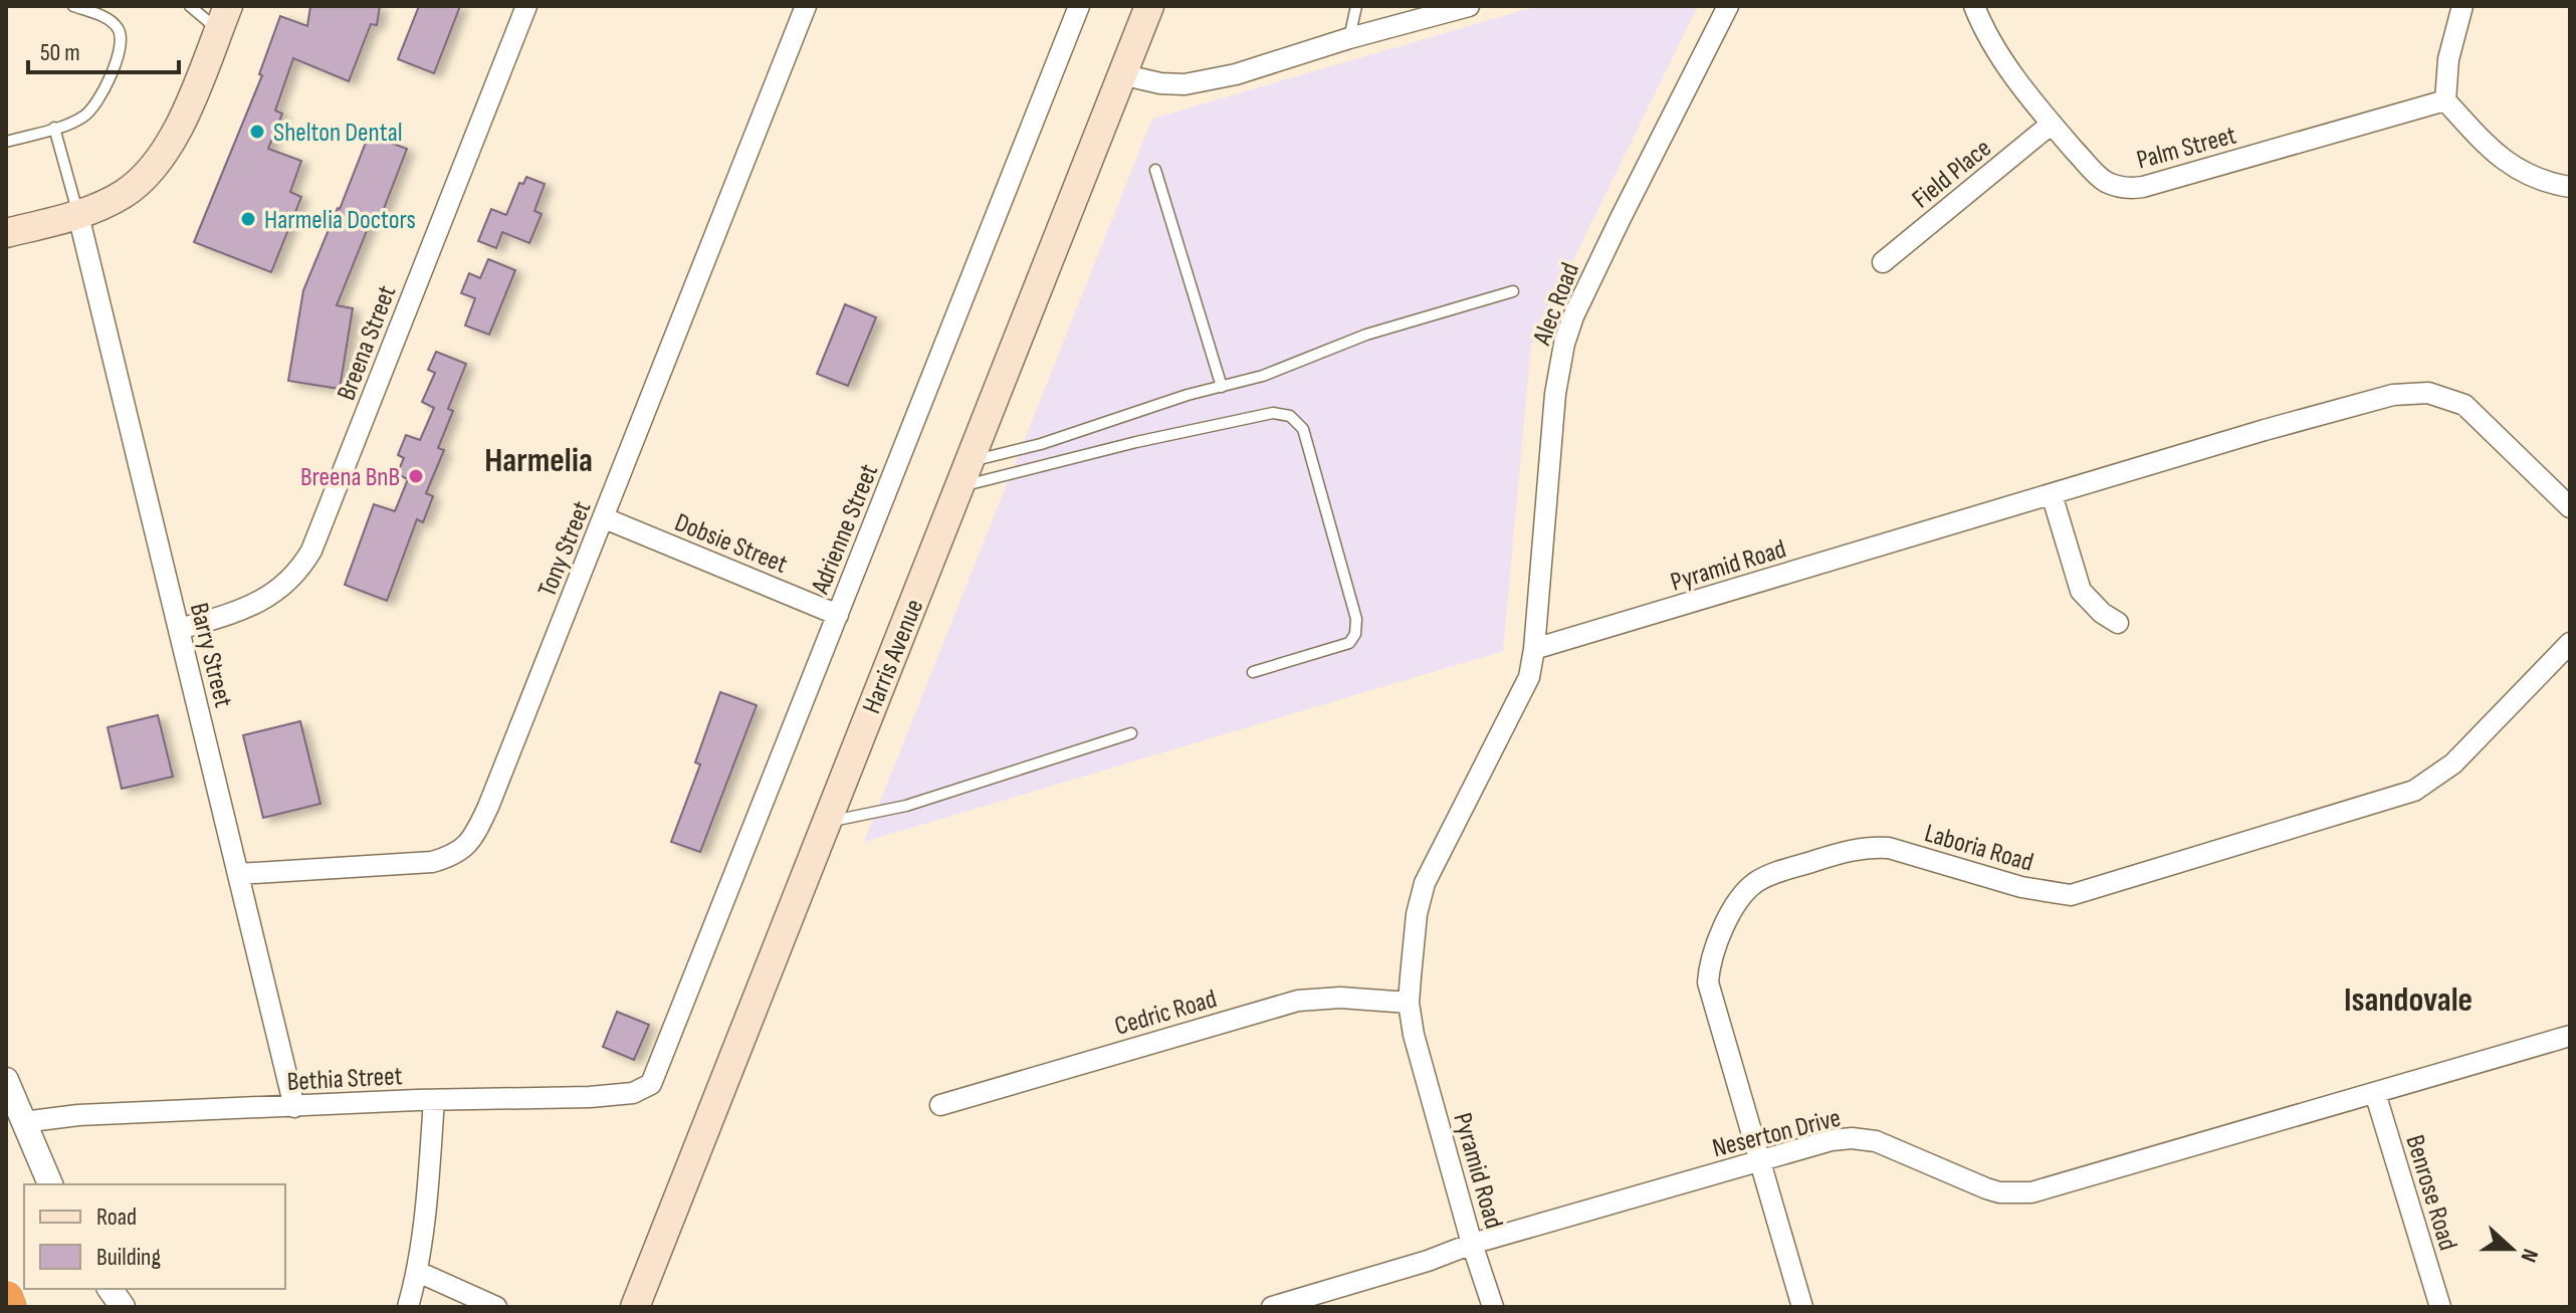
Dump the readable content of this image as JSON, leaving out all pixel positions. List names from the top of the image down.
{
  "streets": {
    "main road": ["Harris Avenue"],
    "street": [
      "Palm Street",
      "Field Place",
      "Alec Road",
      "Breena Street",
      "Adrienne Street",
      "Dobsie Street",
      "Tony Street",
      "Pyramid Road",
      "Barry Street",
      "Laboria Road",
      "Cedric Road",
      "Bethia Street",
      "Neserton Drive",
      "Benrose Road"
    ]
  },
  "crossings": [
    ["Palm Street", "Field Place"],
    ["Alec Road", "Pyramid Road"],
    ["Breena Street", "Barry Street"],
    ["Adrienne Street", "Dobsie Street"],
    ["Adrienne Street", "Bethia Street"],
    ["Dobsie Street", "Tony Street"],
    ["Tony Street", "Barry Street"],
    ["Pyramid Road", "Cedric Road"],
    ["Pyramid Road", "Neserton Drive"],
    ["Barry Street", "Bethia Street"],
    ["Laboria Road", "Neserton Drive"],
    ["Neserton Drive", "Benrose Road"]
  ],
  "districts": ["Harmelia", "Isandovale"],
  "places": ["Shelton Dental", "Harmelia Doctors", "Breena BnB"],
  "legend": ["Road", "Building"],
  "scale_bar": "50 m",
  "north": "right"
}
